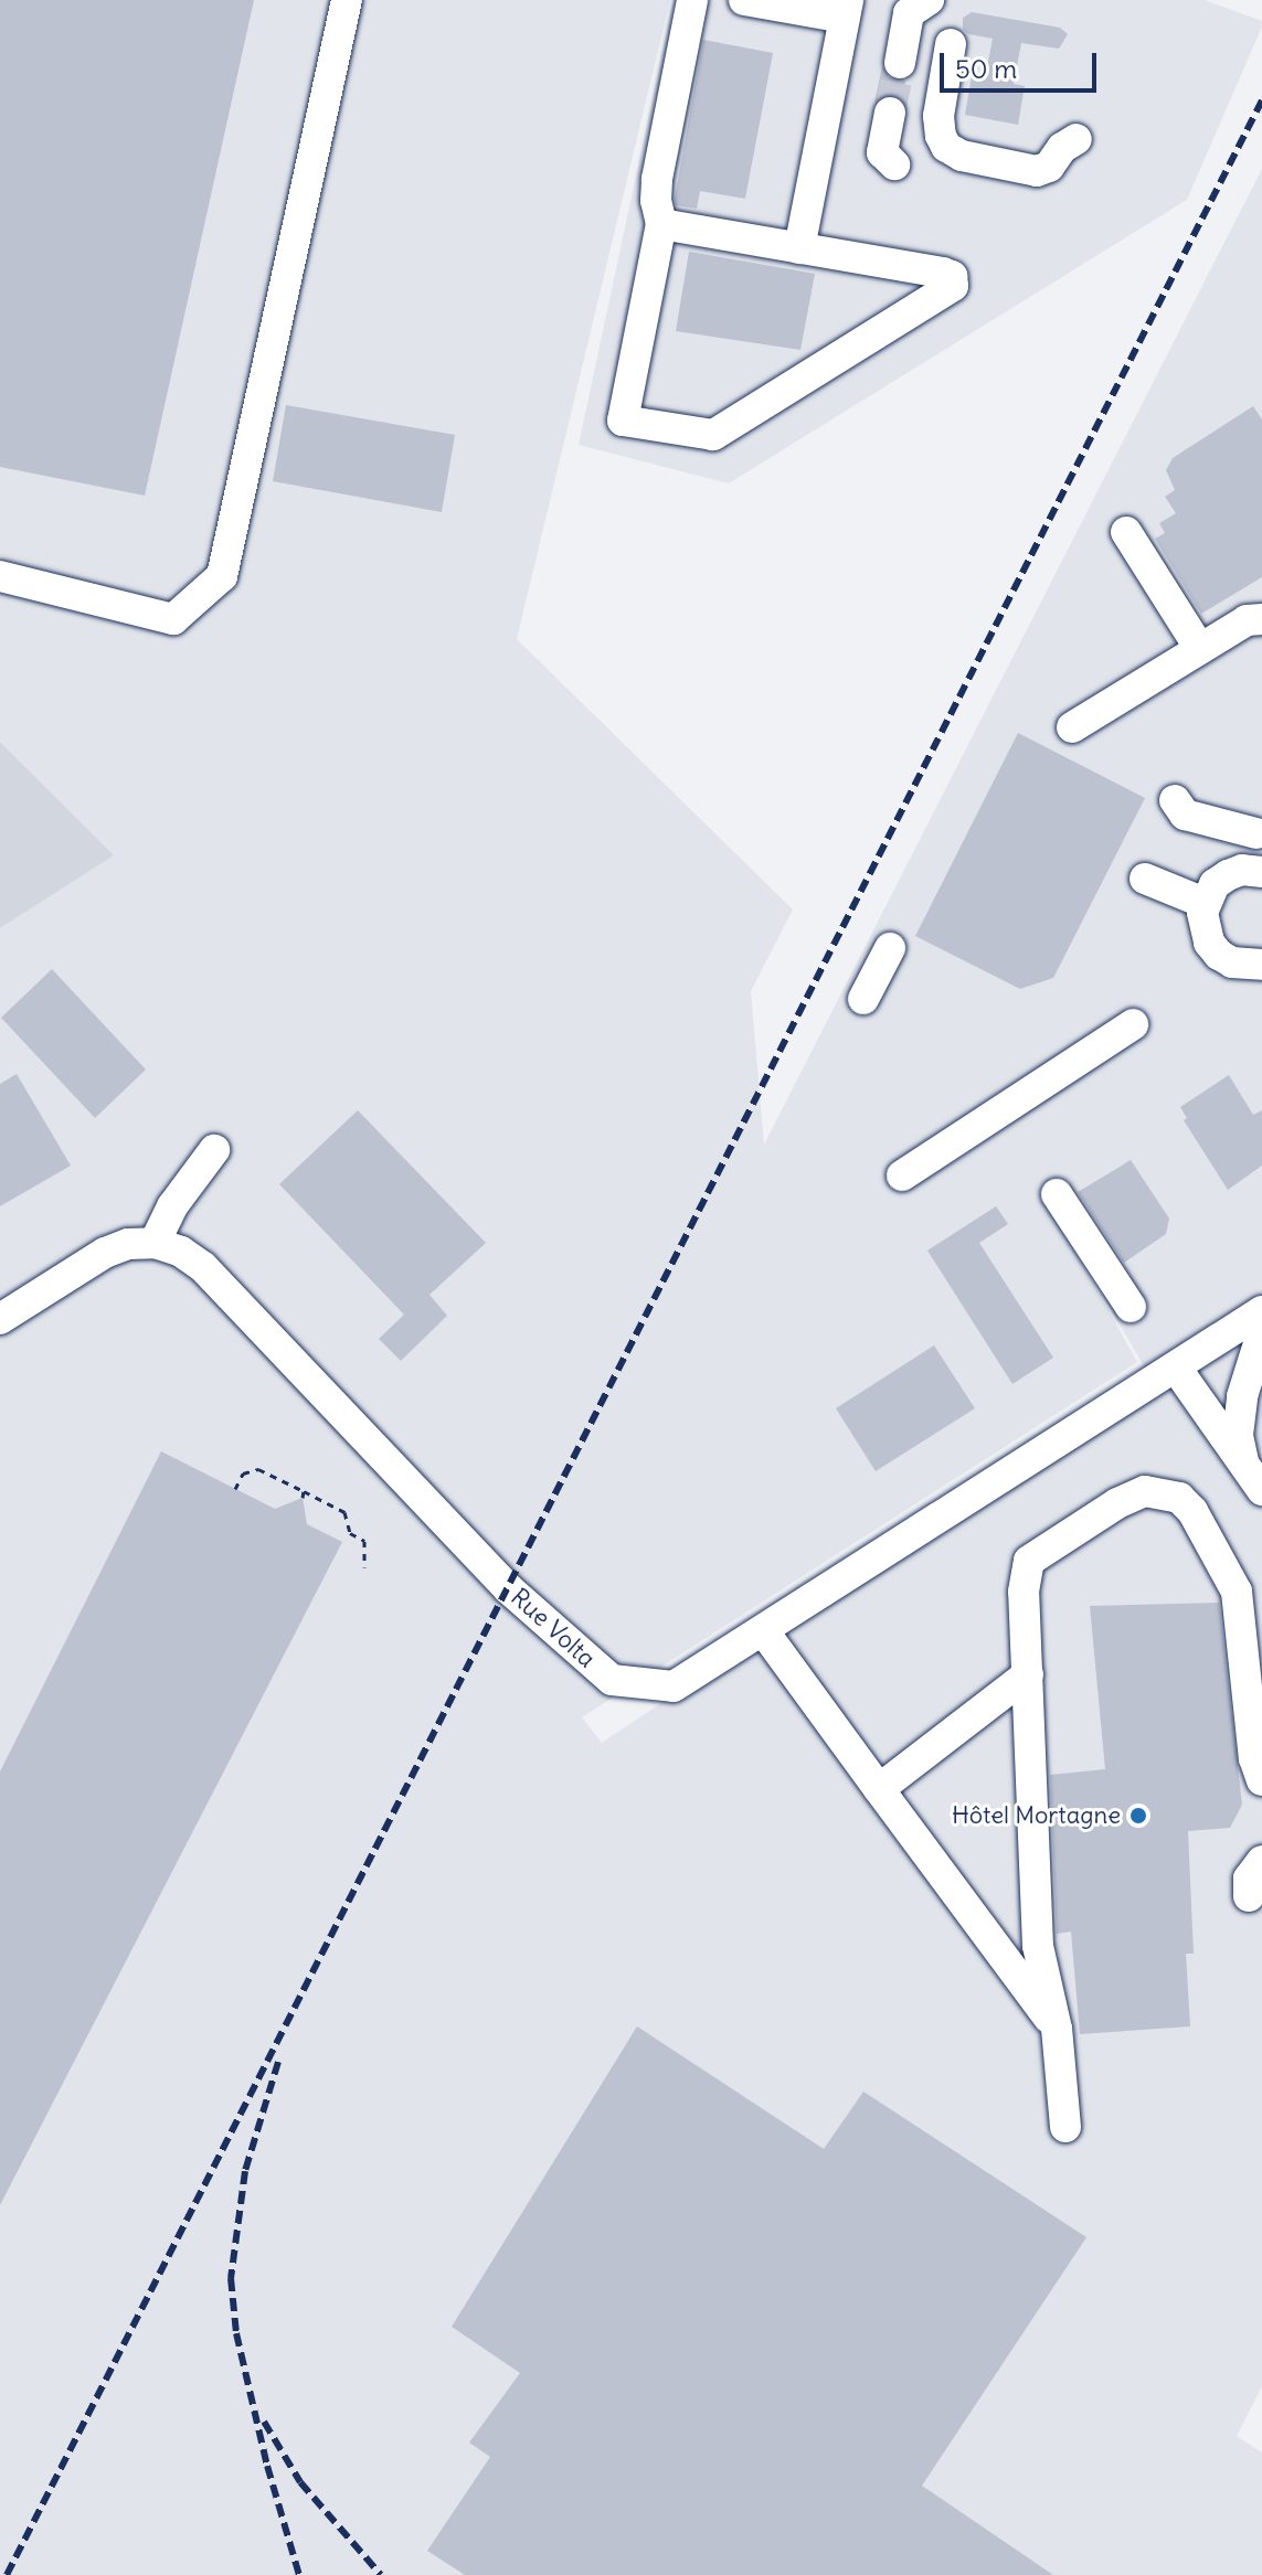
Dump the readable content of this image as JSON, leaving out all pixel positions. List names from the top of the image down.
{
  "streets": {
    "street": ["Rue Volta"]
  },
  "places": ["Hôtel Mortagne"],
  "scale_bar": "50 m"
}
